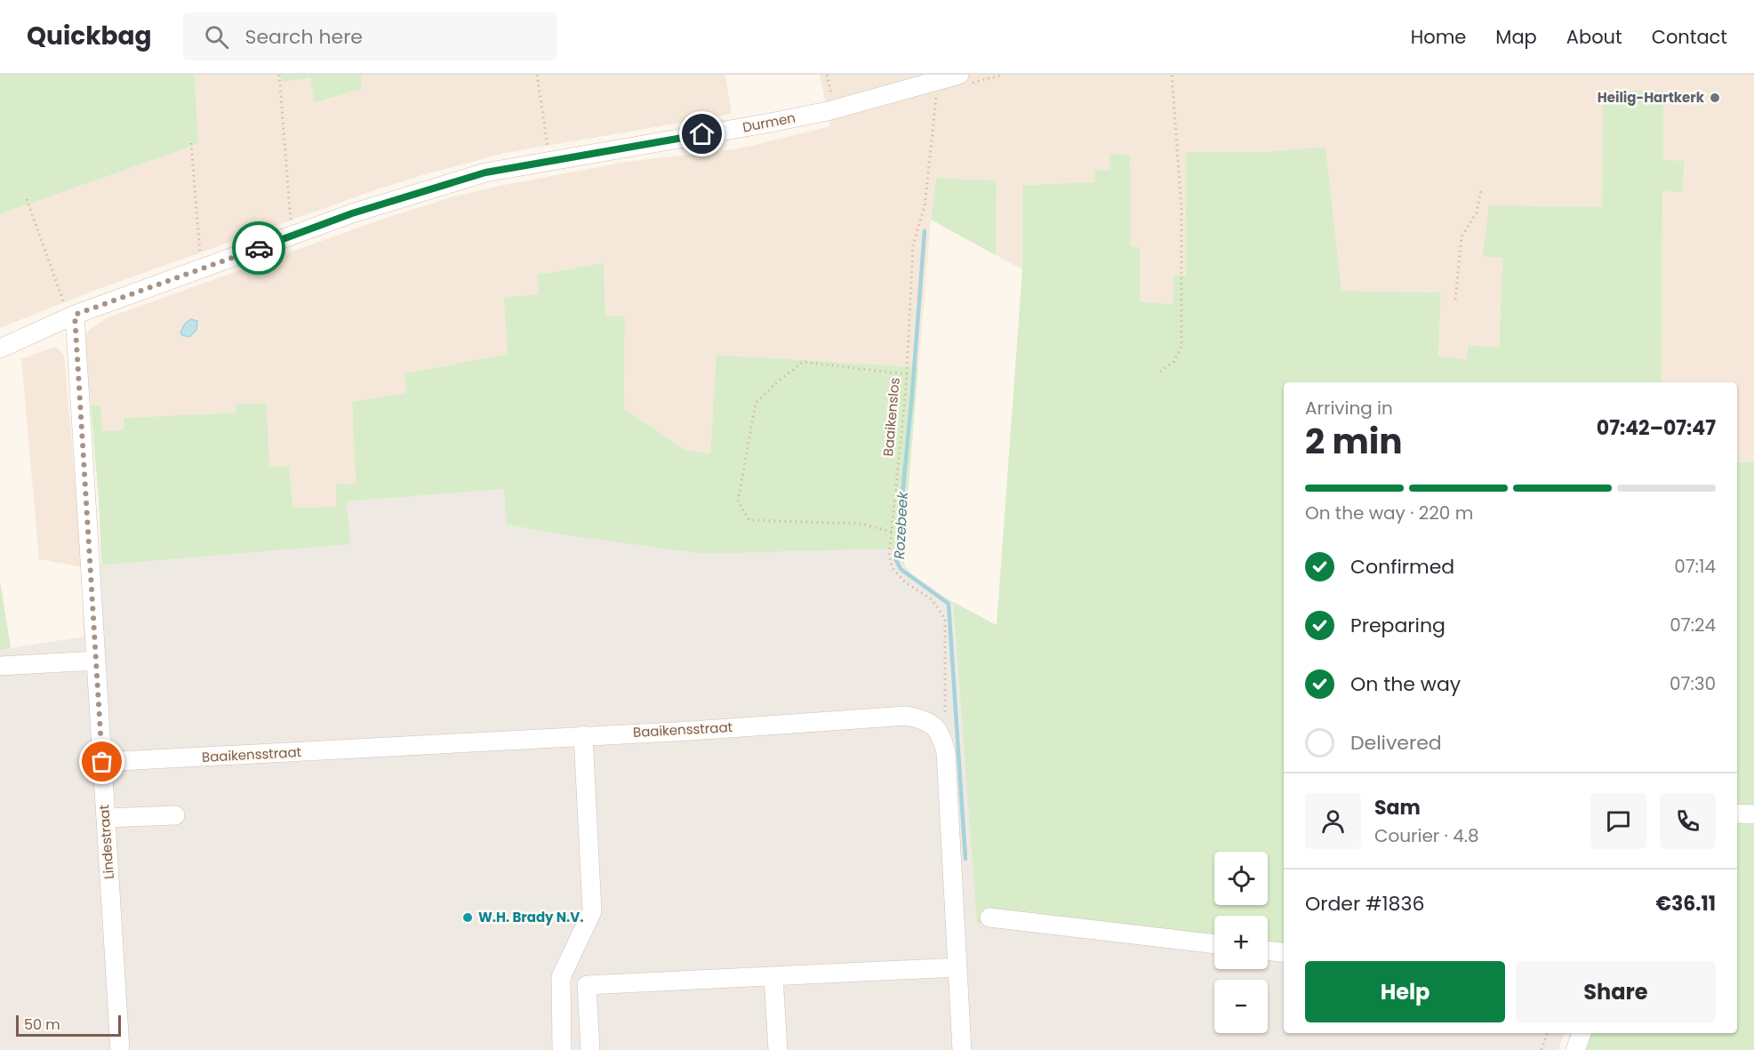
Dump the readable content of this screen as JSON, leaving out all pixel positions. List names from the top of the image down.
{
  "streets": {
    "street": ["Durmen", "Baaikensstraat", "Lindestraat"],
    "path": ["Baaikenslos"]
  },
  "crossings": [
    ["Durmen", "Baaikenslos"],
    ["Durmen", "Lindestraat"],
    ["Baaikenslos", "Baaikensstraat"],
    ["Baaikensstraat", "Lindestraat"]
  ],
  "water": ["Rozebeek"],
  "places": ["Heilig-Hartkerk", "W.H. Brady N.V."],
  "scale_bar": "50 m",
  "page": {
    "header": "Quickbag",
    "search": "Search here",
    "nav": [
      "Home",
      "Map",
      "About",
      "Contact"
    ],
    "heading": ["2 min", "Arriving in", "07:42–07:47"],
    "panel": [
      "Sam",
      "Courier · 4.8",
      "Order #1836",
      "€36.11"
    ],
    "bar": "On the way · 220 m",
    "list": [
      ["Confirmed", "07:14"],
      ["Preparing", "07:24"],
      ["On the way", "07:30"],
      "Delivered"
    ],
    "map_buttons": ["+", "−"],
    "buttons": ["Help", "Share"],
    "scale": "50 m"
  }
}
